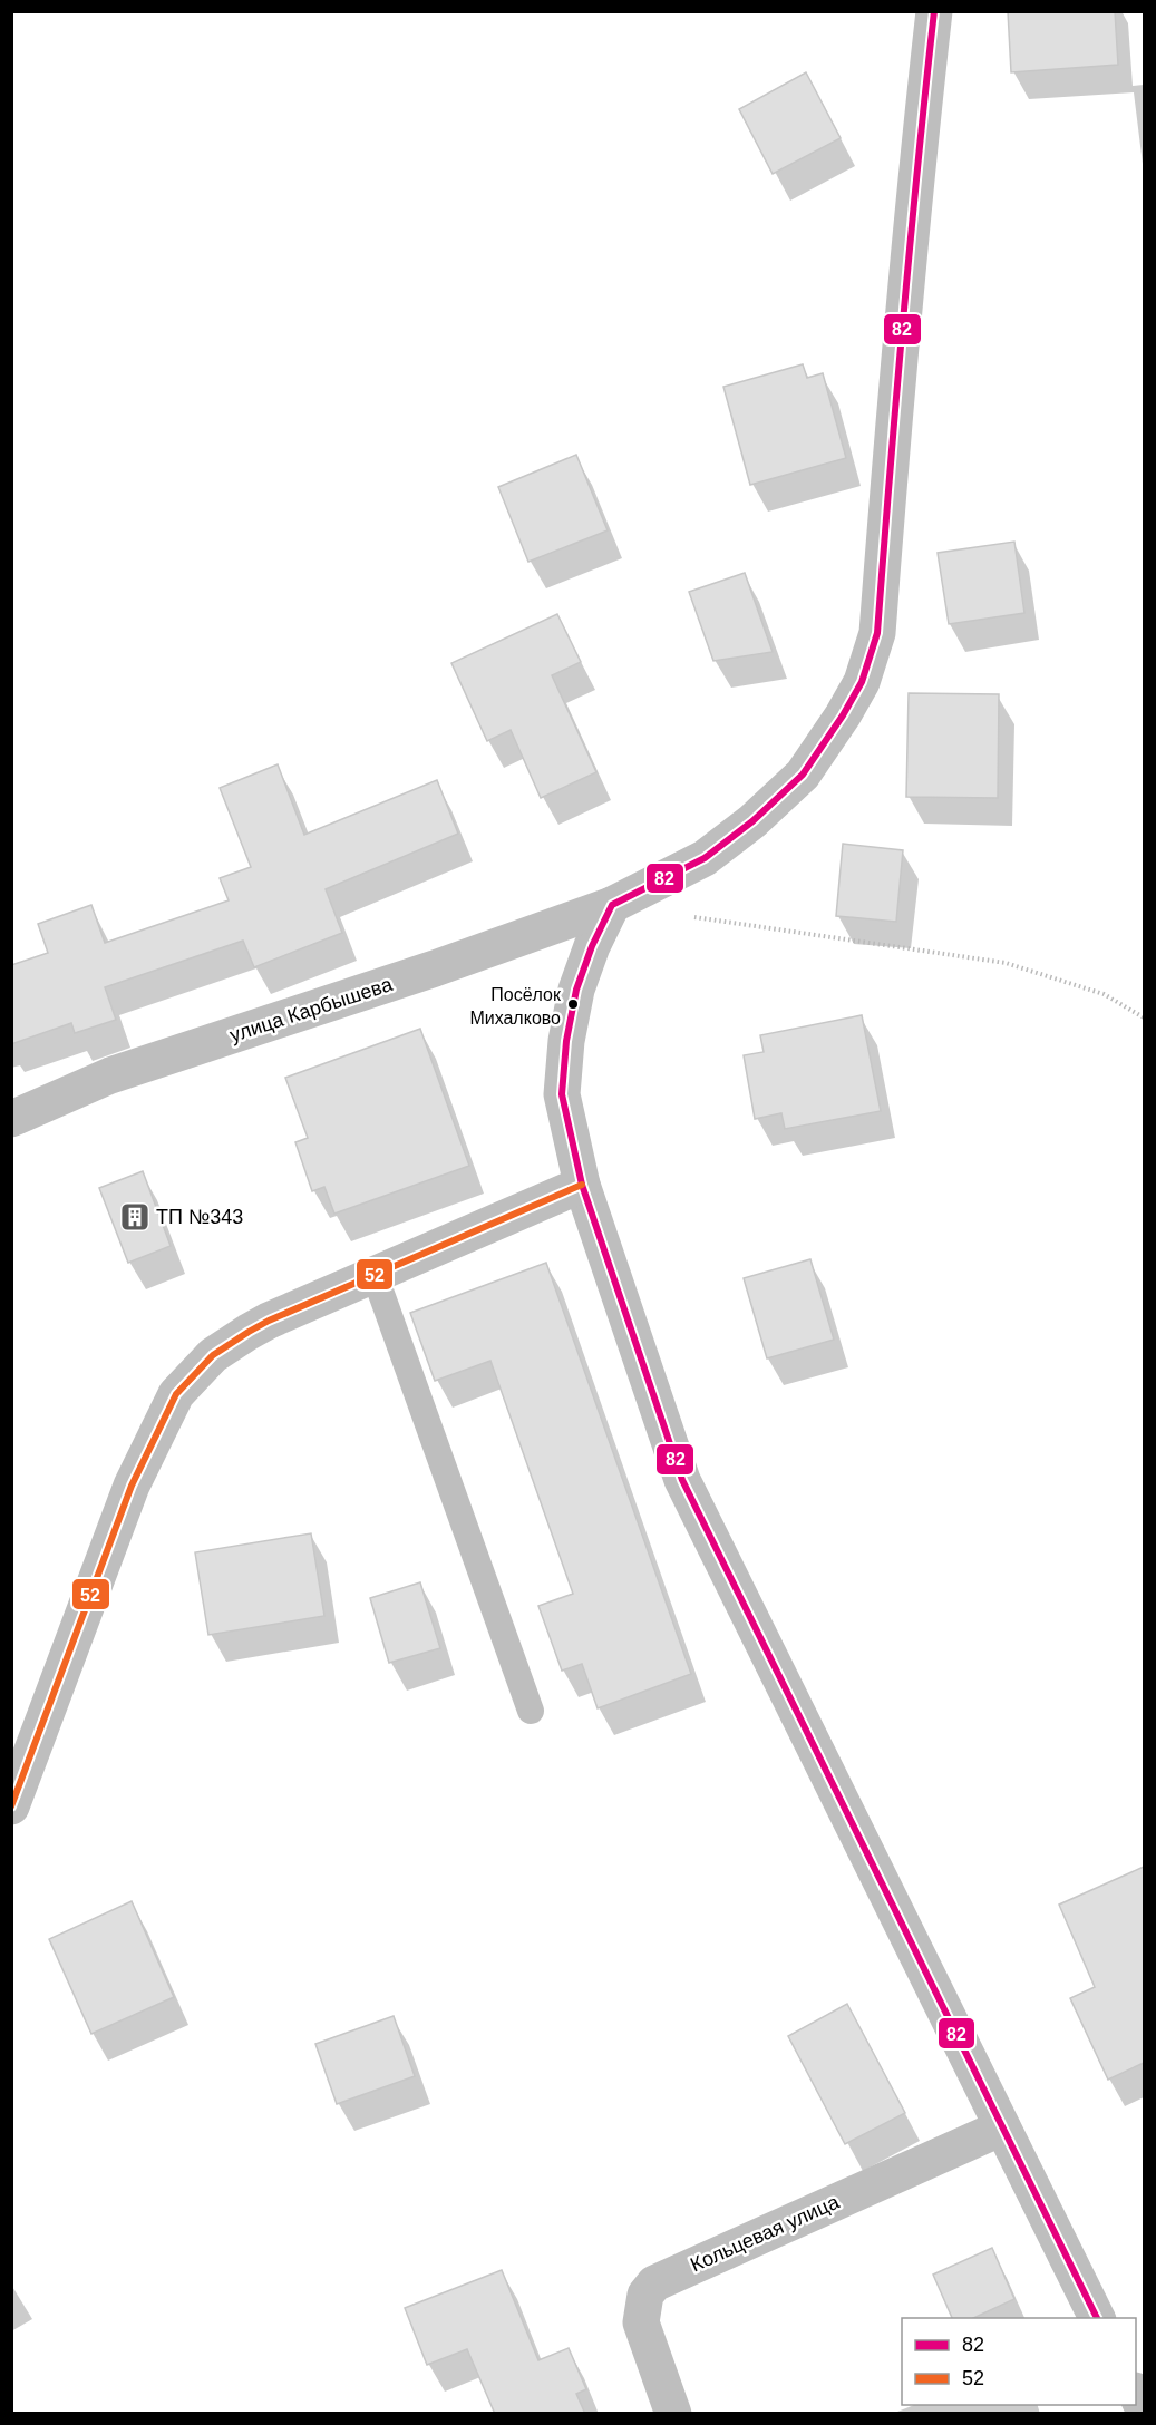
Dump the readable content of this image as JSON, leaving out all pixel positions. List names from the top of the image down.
{
  "streets": {
    "street": ["улица Карбышева", "Кольцевая улица"]
  },
  "places": {
    "other": ["Посёлок Михалково"],
    "building": ["ТП №343"]
  },
  "lines": ["transit line 82", "transit line 52"],
  "legend": ["82", "52"]
}
